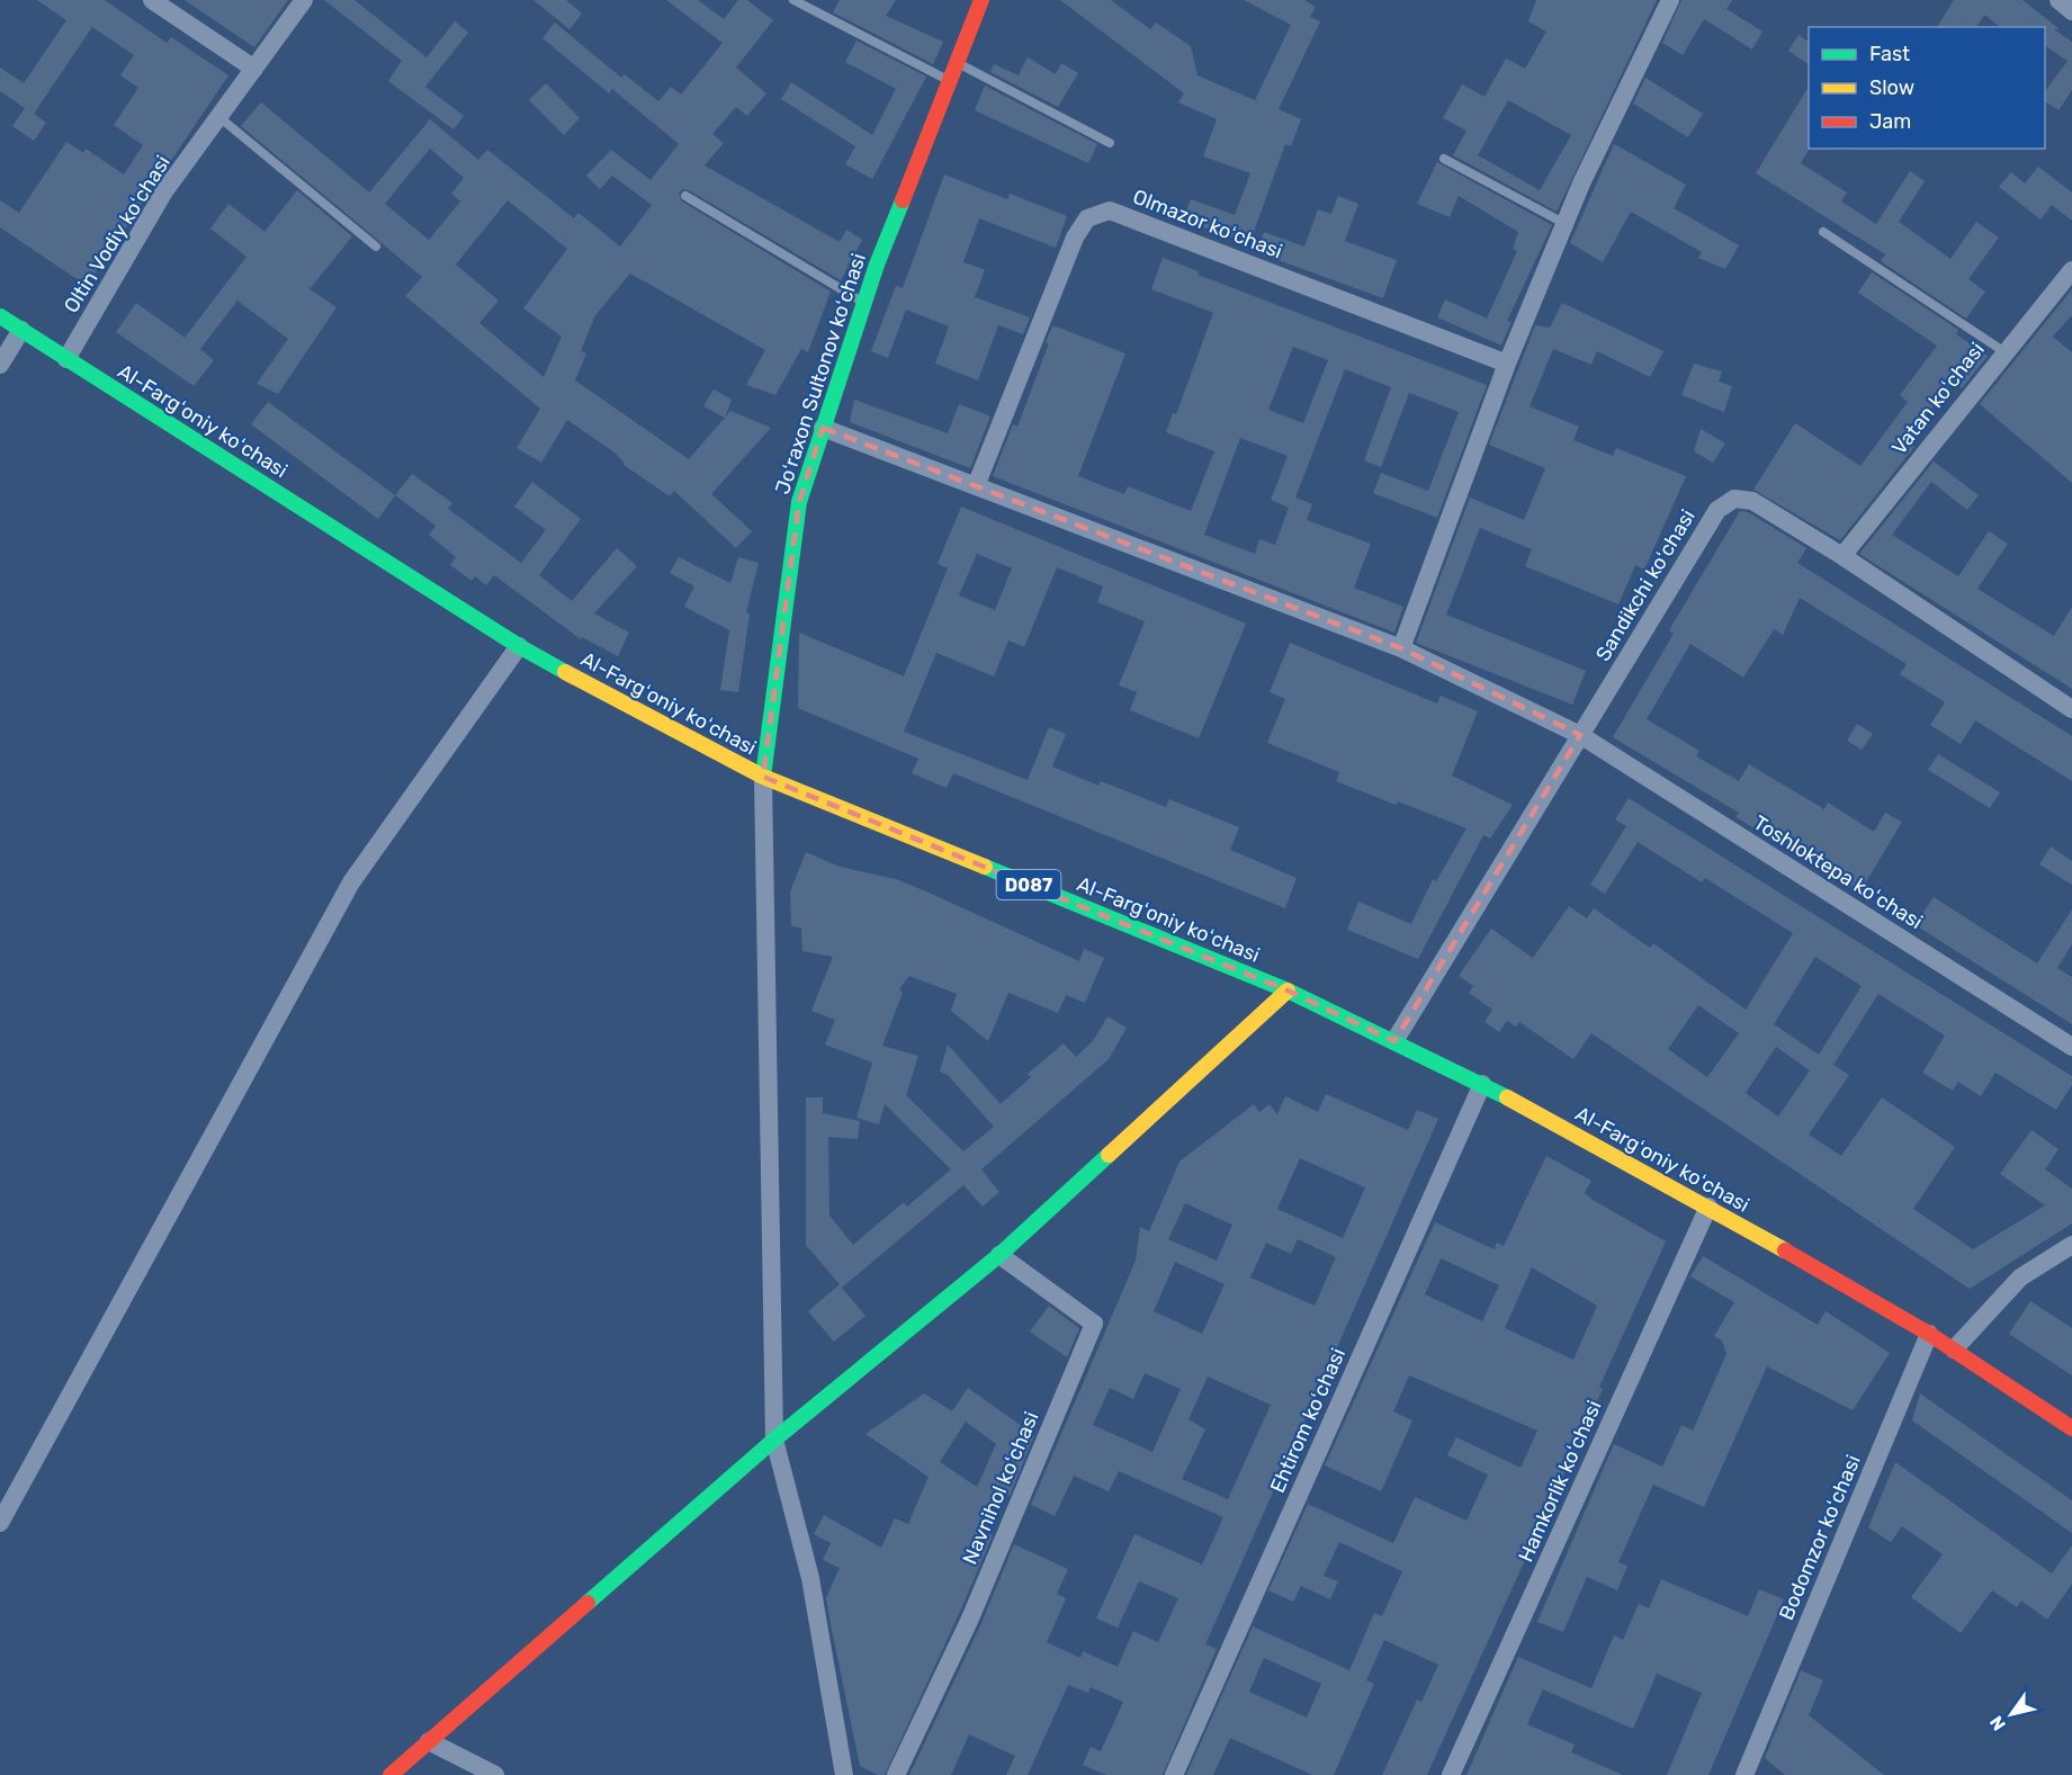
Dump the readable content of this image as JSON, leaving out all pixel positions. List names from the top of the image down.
{
  "streets": {
    "main road": ["Joʻraxon Sultonov koʻchasi", "Al-Fargʻoniy koʻchasi", "D087"],
    "street": [
      "Olmazor koʻchasi",
      "Oltin Vodiy koʻchasi",
      "Vatan koʻchasi",
      "Sandikchi koʻchasi",
      "Toshloktepa koʻchasi",
      "Ehtirom koʻchasi",
      "Hamkorlik koʻchasi",
      "Navnihol koʻchasi",
      "Bodomzor koʻchasi"
    ]
  },
  "crossings": [
    ["Oltin Vodiy koʻchasi", "Al-Fargʻoniy koʻchasi"],
    ["Joʻraxon Sultonov koʻchasi", "Al-Fargʻoniy koʻchasi"],
    ["Vatan koʻchasi", "Sandikchi koʻchasi"],
    ["Al-Fargʻoniy koʻchasi", "Sandikchi koʻchasi"],
    ["Al-Fargʻoniy koʻchasi", "Ehtirom koʻchasi"],
    ["Al-Fargʻoniy koʻchasi", "Hamkorlik koʻchasi"],
    ["Al-Fargʻoniy koʻchasi", "Bodomzor koʻchasi"],
    ["Sandikchi koʻchasi", "Toshloktepa koʻchasi"]
  ],
  "legend": ["Fast", "Slow", "Jam"],
  "north": "bottom left"
}
